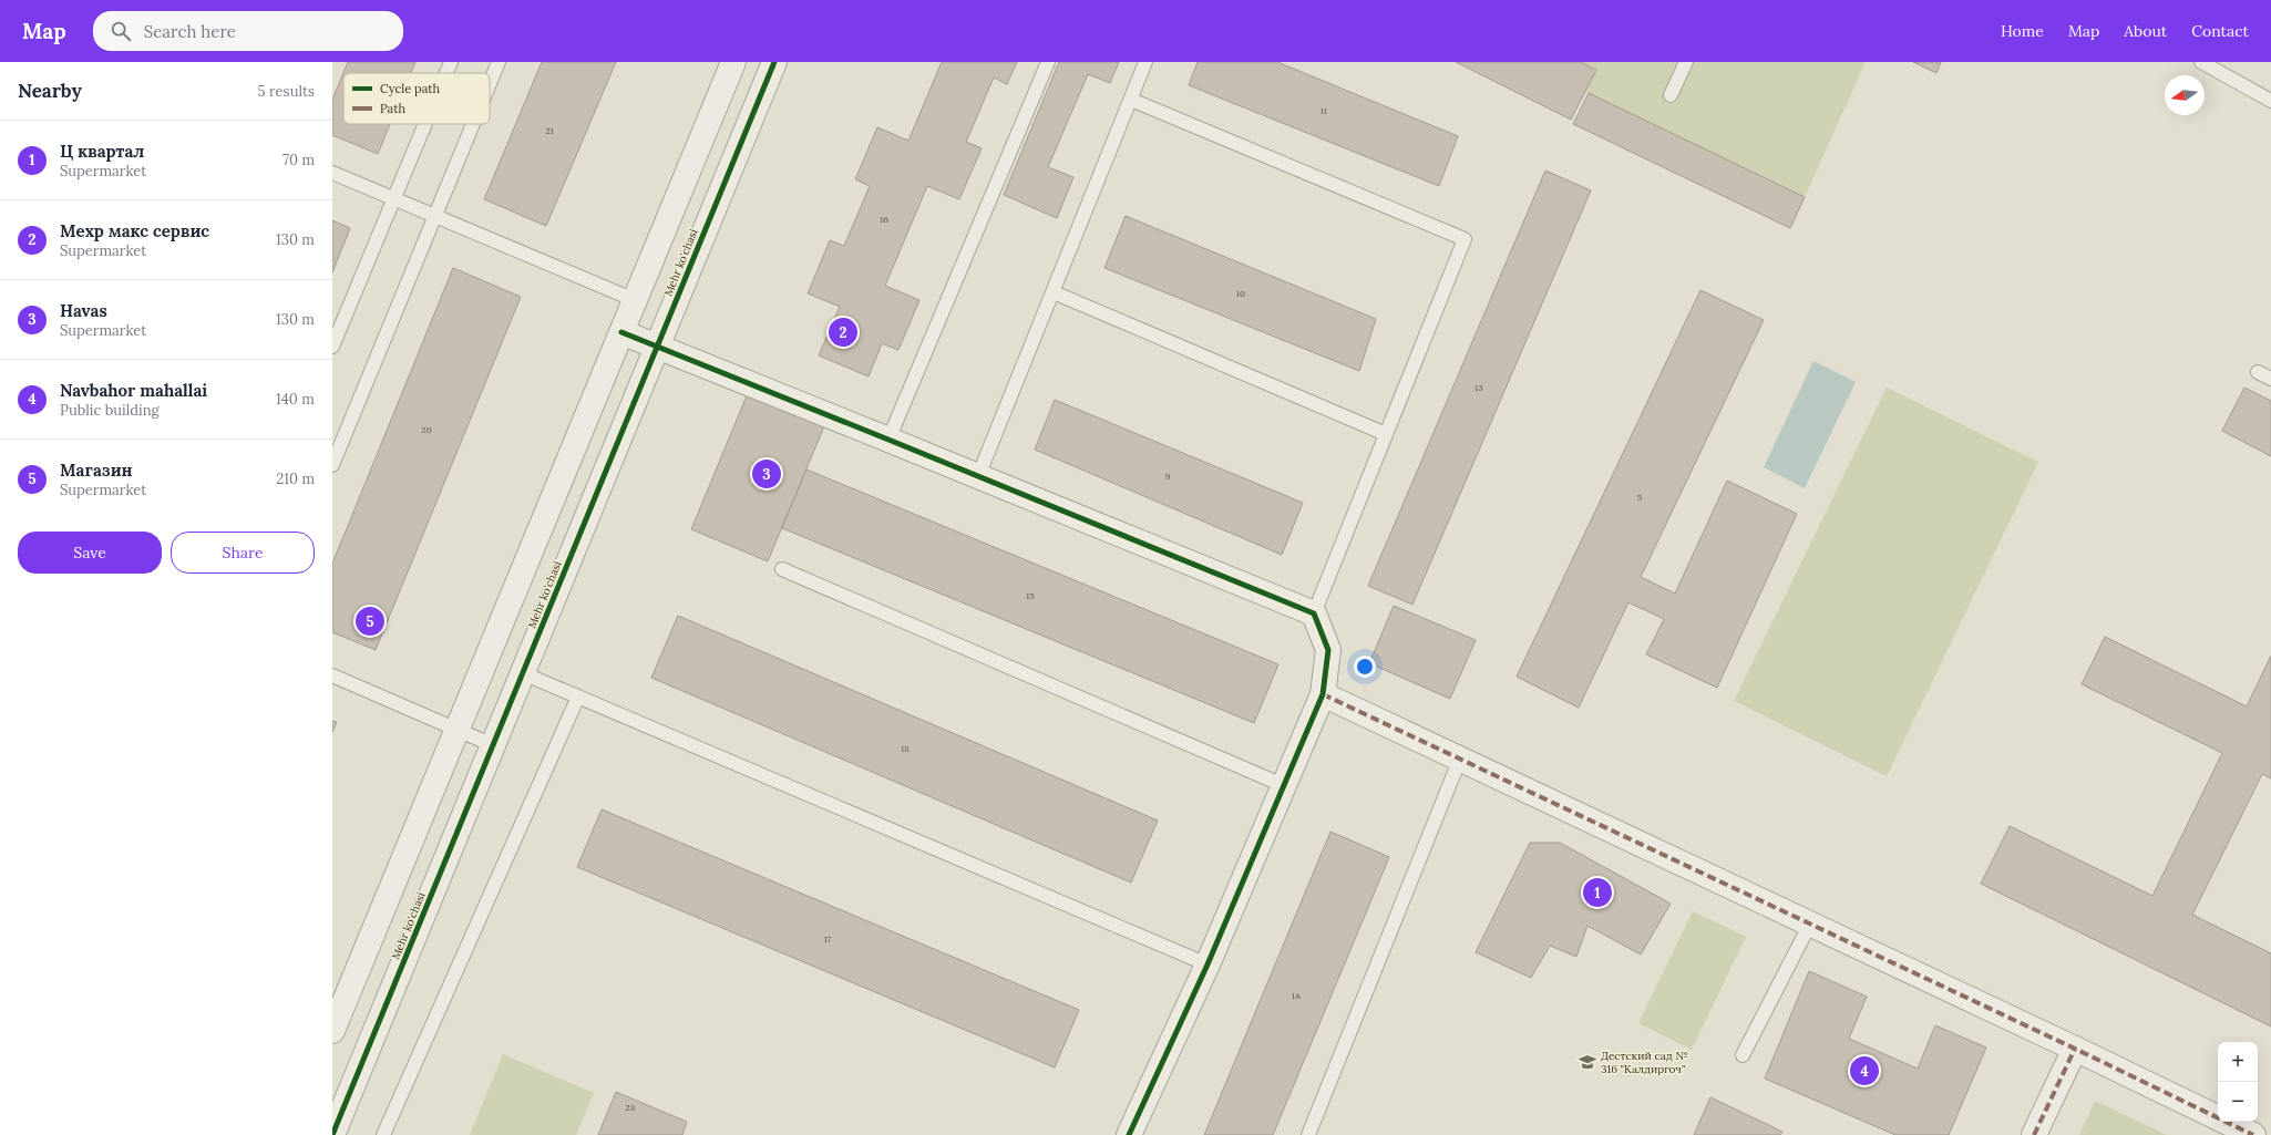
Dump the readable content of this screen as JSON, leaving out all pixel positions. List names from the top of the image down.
{
  "streets": {
    "street": ["Mehr ko'chasi"]
  },
  "places": {
    "school or university": ["Дестский сад № 316 \"Калдиргоч\""]
  },
  "house_numbers": [
    "11",
    "21",
    "16",
    "10",
    "13",
    "20",
    "9",
    "5",
    "15",
    "18",
    "17",
    "1А",
    "28"
  ],
  "legend": ["Cycle path", "Path"],
  "north": "left",
  "page": {
    "header": "Map",
    "search": "Search here",
    "nav": [
      "Home",
      "Map",
      "About",
      "Contact"
    ],
    "heading": ["Nearby", "5 results"],
    "list": [
      {
        "mark": "1",
        "name": "Ц квартал",
        "note": "Supermarket",
        "value": "70 m"
      },
      {
        "mark": "2",
        "name": "Мехр макс сервис",
        "note": "Supermarket",
        "value": "130 m"
      },
      {
        "mark": "3",
        "name": "Havas",
        "note": "Supermarket",
        "value": "130 m"
      },
      {
        "mark": "4",
        "name": "Navbahor mahallai",
        "note": "Public building",
        "value": "140 m"
      },
      {
        "mark": "5",
        "name": "Магазин",
        "note": "Supermarket",
        "value": "210 m"
      }
    ],
    "pins": [
      "2",
      "3",
      "5",
      "1",
      "4"
    ],
    "buttons": ["Save", "Share"],
    "map_buttons": ["+", "−"]
  }
}
